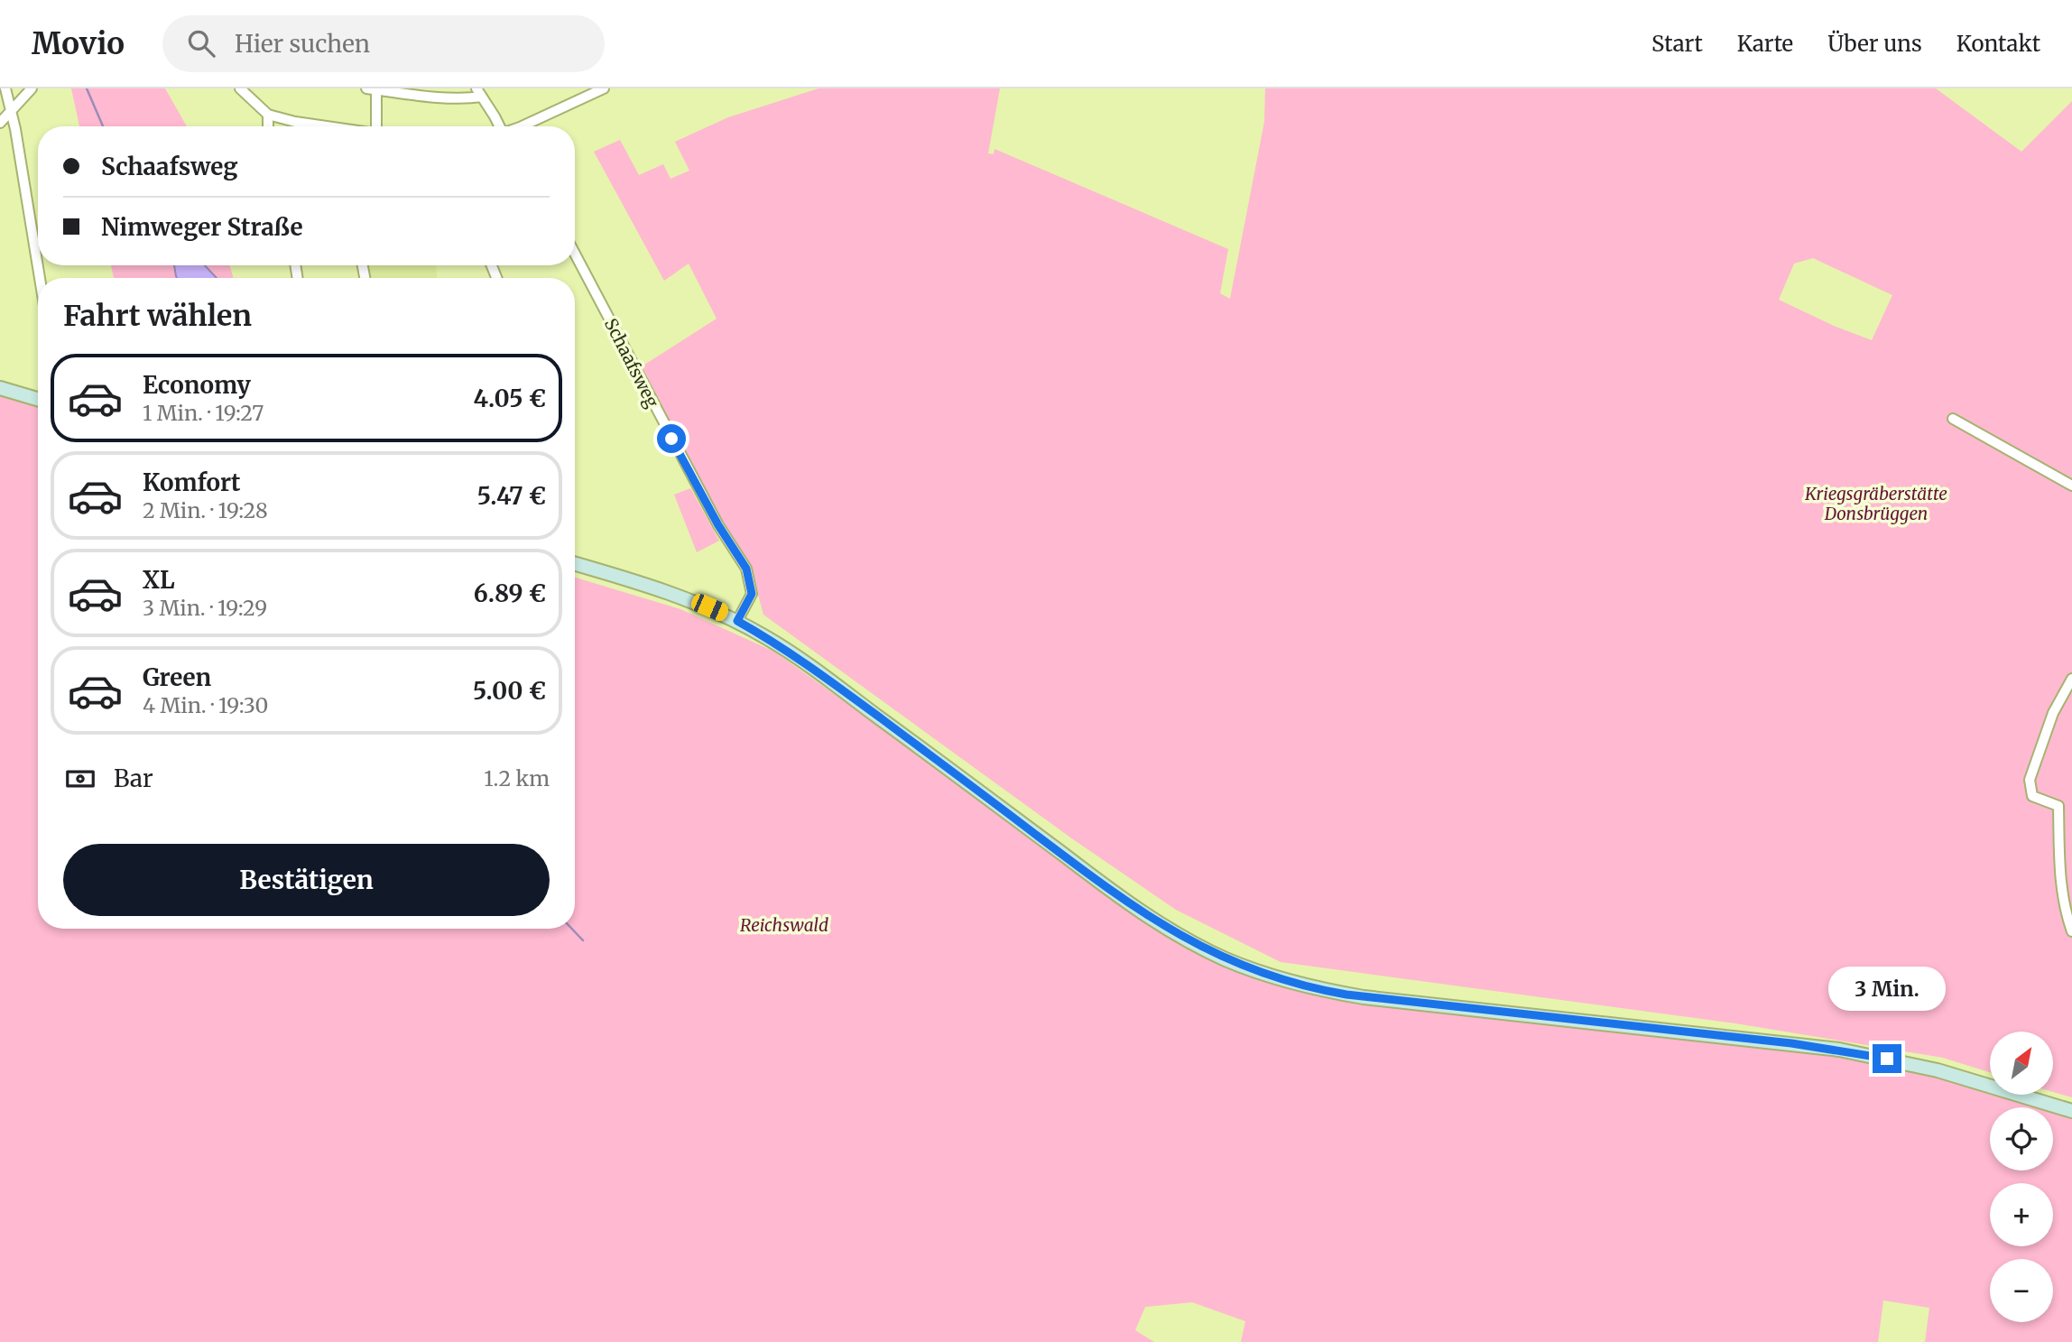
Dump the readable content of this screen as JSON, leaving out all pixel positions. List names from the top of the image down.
{
  "streets": {
    "street": ["Schaafsweg"]
  },
  "parks": ["Kriegsgräberstätte Donsbrüggen", "Reichswald"],
  "north": "top right",
  "page": {
    "header": "Movio",
    "search": "Hier suchen",
    "nav": [
      "Start",
      "Karte",
      "Über uns",
      "Kontakt"
    ],
    "banner": ["Schaafsweg", "Nimweger Straße"],
    "heading": "Fahrt wählen",
    "list": [
      {
        "name": "Economy",
        "note": "1 Min. · 19:27",
        "value": "4.05 €"
      },
      {
        "name": "Komfort",
        "note": "2 Min. · 19:28",
        "value": "5.47 €"
      },
      {
        "name": "XL",
        "note": "3 Min. · 19:29",
        "value": "6.89 €"
      },
      {
        "name": "Green",
        "note": "4 Min. · 19:30",
        "value": "5.00 €"
      }
    ],
    "pay": ["Bar", "1.2 km"],
    "buttons": "Bestätigen",
    "bubble": "3 Min.",
    "map_buttons": ["+", "−"]
  }
}
